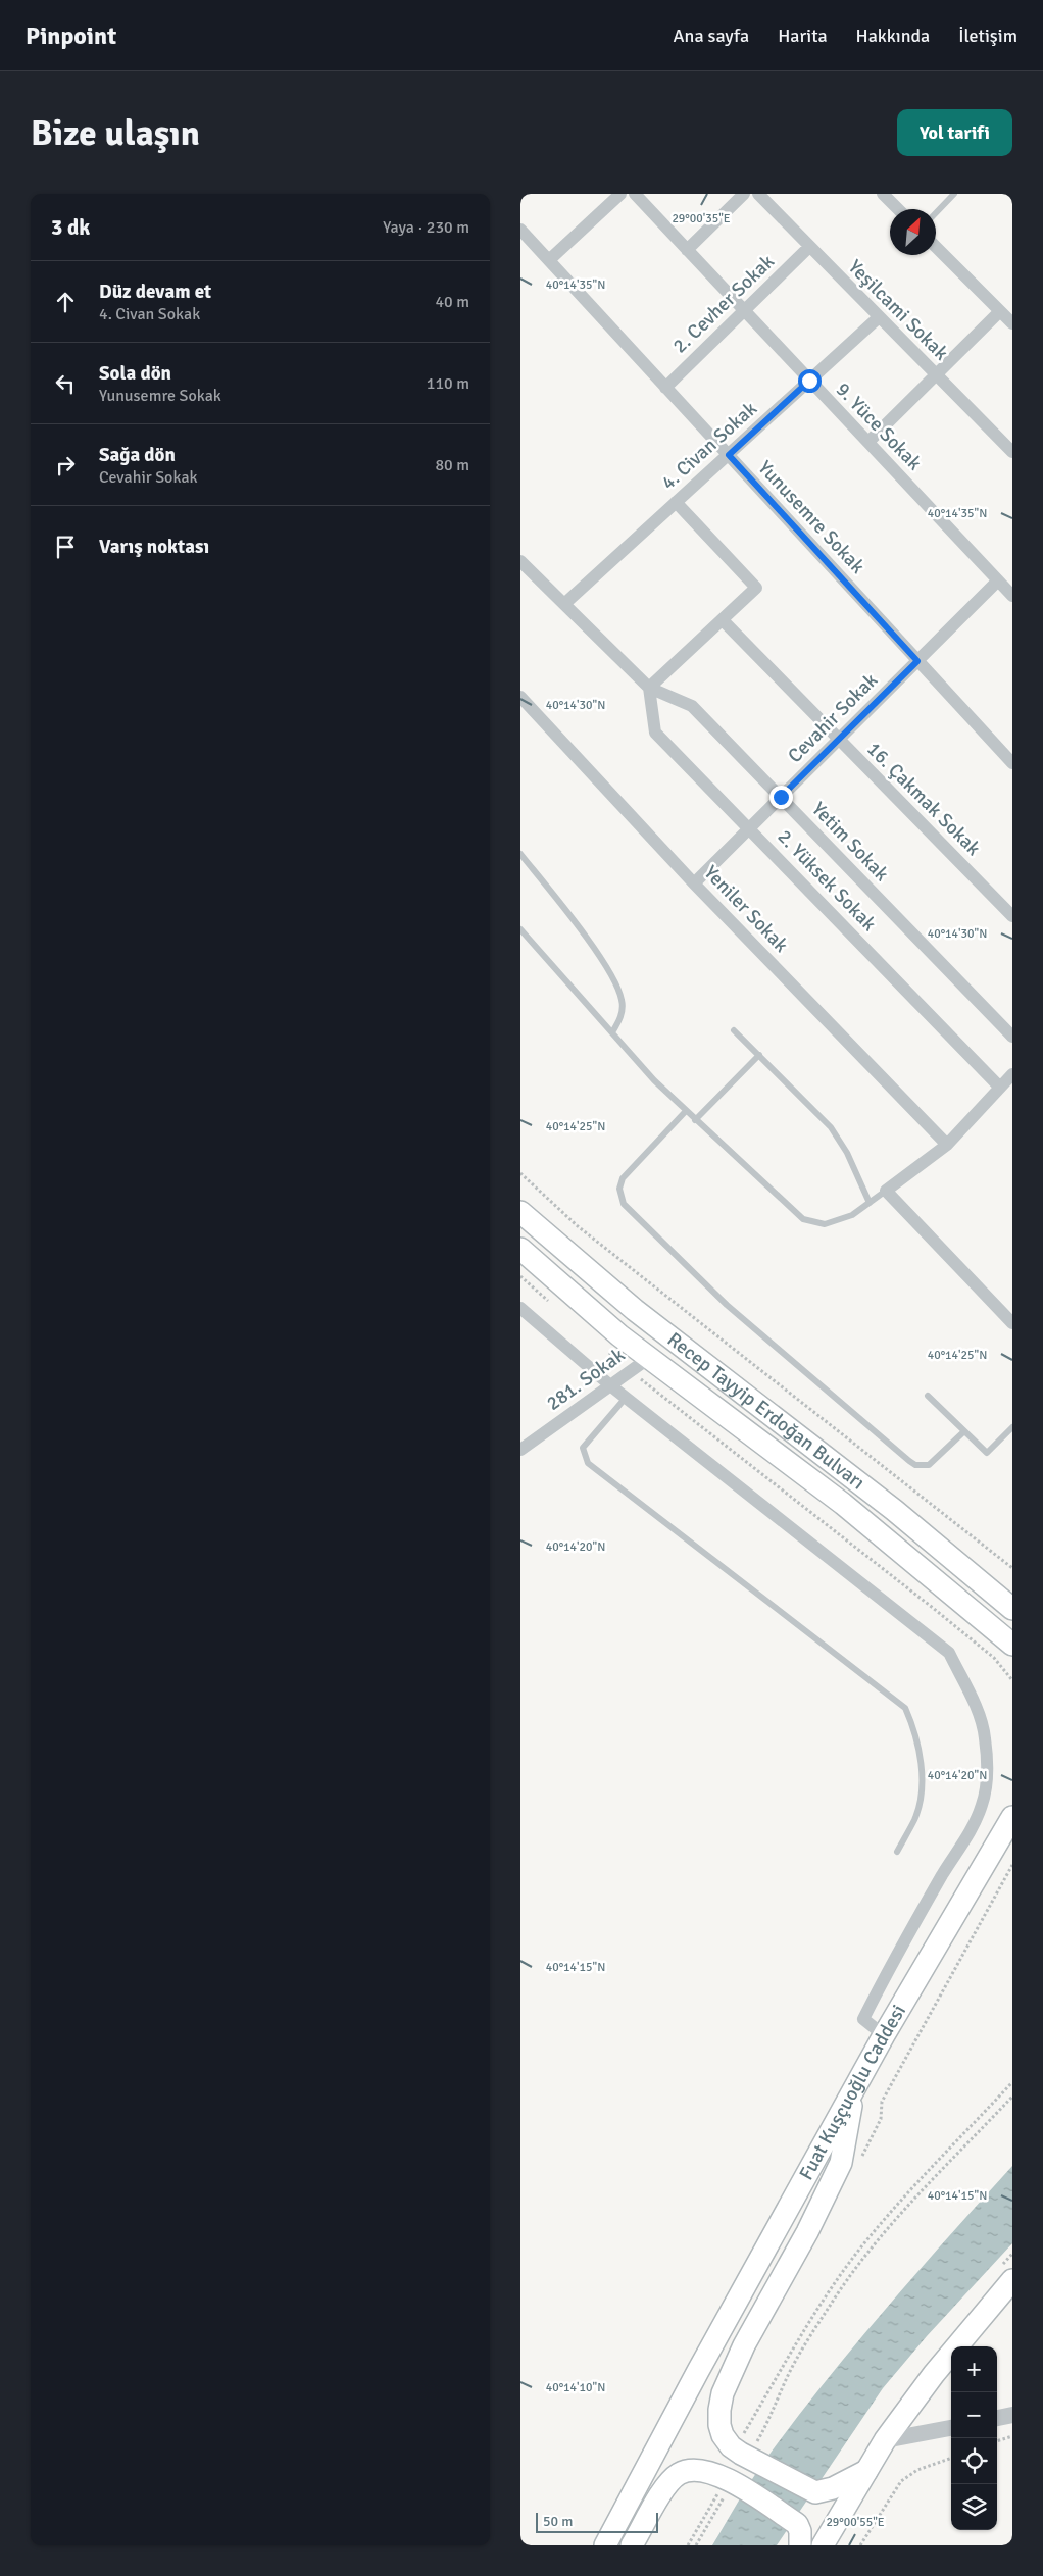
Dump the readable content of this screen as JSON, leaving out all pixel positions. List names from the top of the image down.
{
  "streets": {
    "main road": ["Recep Tayyip Erdoğan Bulvarı", "Fuat Kuşçuoğlu Caddesi"],
    "street": [
      "2. Cevher Sokak",
      "Yeşilcami Sokak",
      "9. Yüce Sokak",
      "4. Civan Sokak",
      "Yunusemre Sokak",
      "Cevahir Sokak",
      "16. Çakmak Sokak",
      "Yetim Sokak",
      "2. Yüksek Sokak",
      "Yeniler Sokak",
      "281. Sokak"
    ]
  },
  "crossings": [
    ["2. Cevher Sokak", "Yeşilcami Sokak"],
    ["2. Cevher Sokak", "9. Yüce Sokak"],
    ["2. Cevher Sokak", "Yunusemre Sokak"],
    ["Yeşilcami Sokak", "4. Civan Sokak"],
    ["9. Yüce Sokak", "4. Civan Sokak"],
    ["9. Yüce Sokak", "Cevahir Sokak"],
    ["4. Civan Sokak", "Yunusemre Sokak"],
    ["Yunusemre Sokak", "Cevahir Sokak"],
    ["Cevahir Sokak", "16. Çakmak Sokak"],
    ["Cevahir Sokak", "Yetim Sokak"],
    ["Cevahir Sokak", "2. Yüksek Sokak"],
    ["Cevahir Sokak", "Yeniler Sokak"],
    ["Yetim Sokak", "2. Yüksek Sokak"],
    ["281. Sokak", "Recep Tayyip Erdoğan Bulvarı"]
  ],
  "scale_bar": "50 m",
  "north": "top right",
  "page": {
    "header": "Pinpoint",
    "nav": [
      "Ana sayfa",
      "Harita",
      "Hakkında",
      "İletişim"
    ],
    "buttons": "Yol tarifi",
    "title": "Bize ulaşın",
    "heading": ["3 dk", "Yaya · 230 m"],
    "list": [
      ["Düz devam et", "4. Civan Sokak", "40 m"],
      ["Sola dön", "Yunusemre Sokak", "110 m"],
      ["Sağa dön", "Cevahir Sokak", "80 m"],
      "Varış noktası"
    ],
    "map_buttons": ["+", "−"],
    "scale": "50 m"
  },
  "coordinates": [
    "29°00'35\"E",
    "40°14'35\"N",
    "40°14'30\"N",
    "40°14'25\"N",
    "40°14'20\"N",
    "40°14'15\"N",
    "40°14'10\"N",
    "29°00'55\"E"
  ]
}
